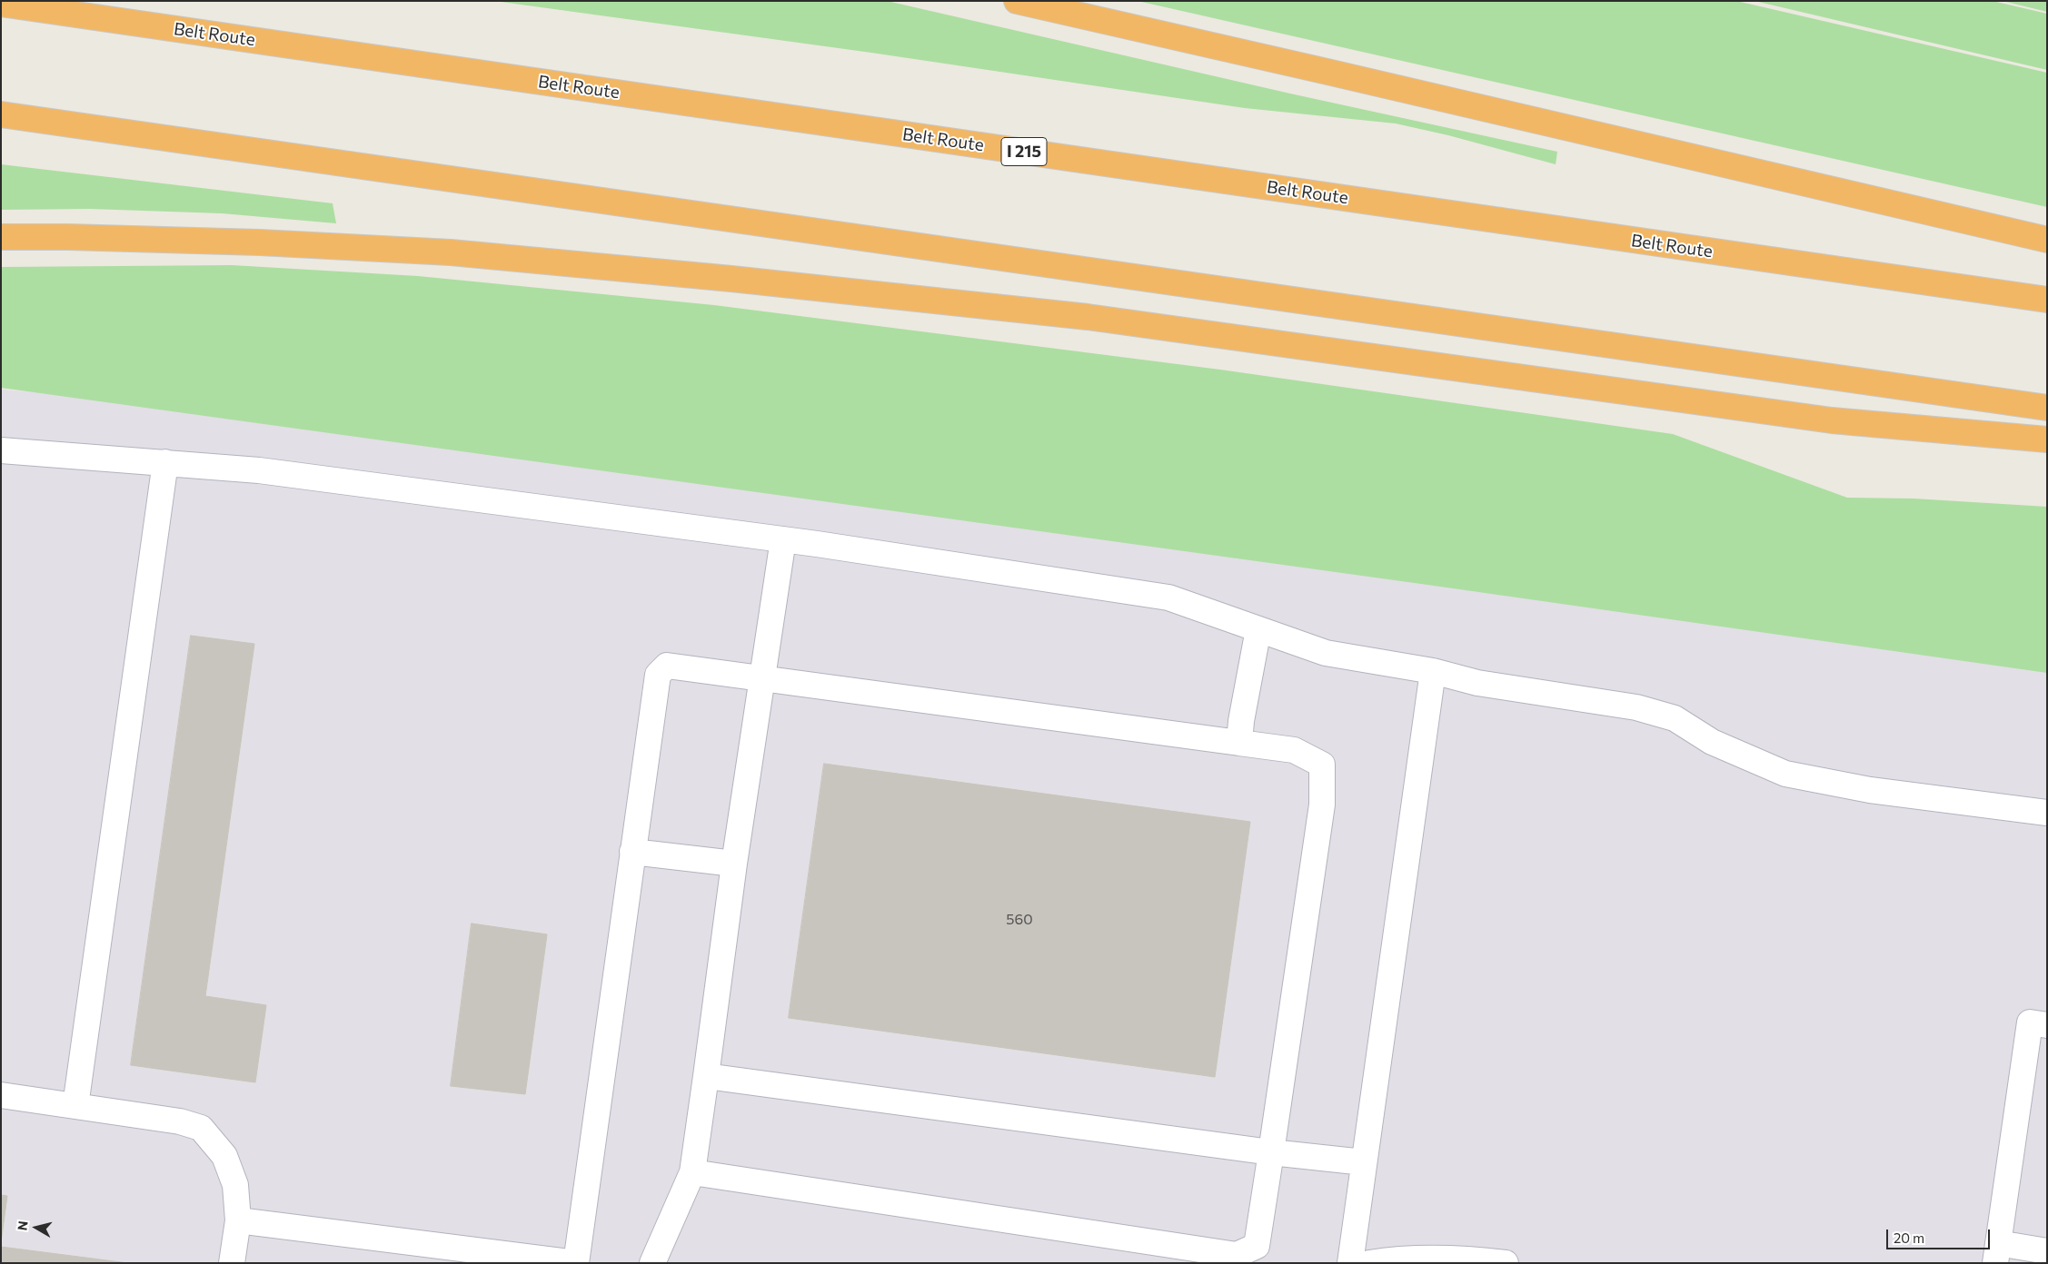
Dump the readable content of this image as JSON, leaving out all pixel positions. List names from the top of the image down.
{
  "streets": {
    "highway": ["Belt Route", "I 215"]
  },
  "house_numbers": ["560"],
  "scale_bar": "20 m",
  "north": "left"
}
